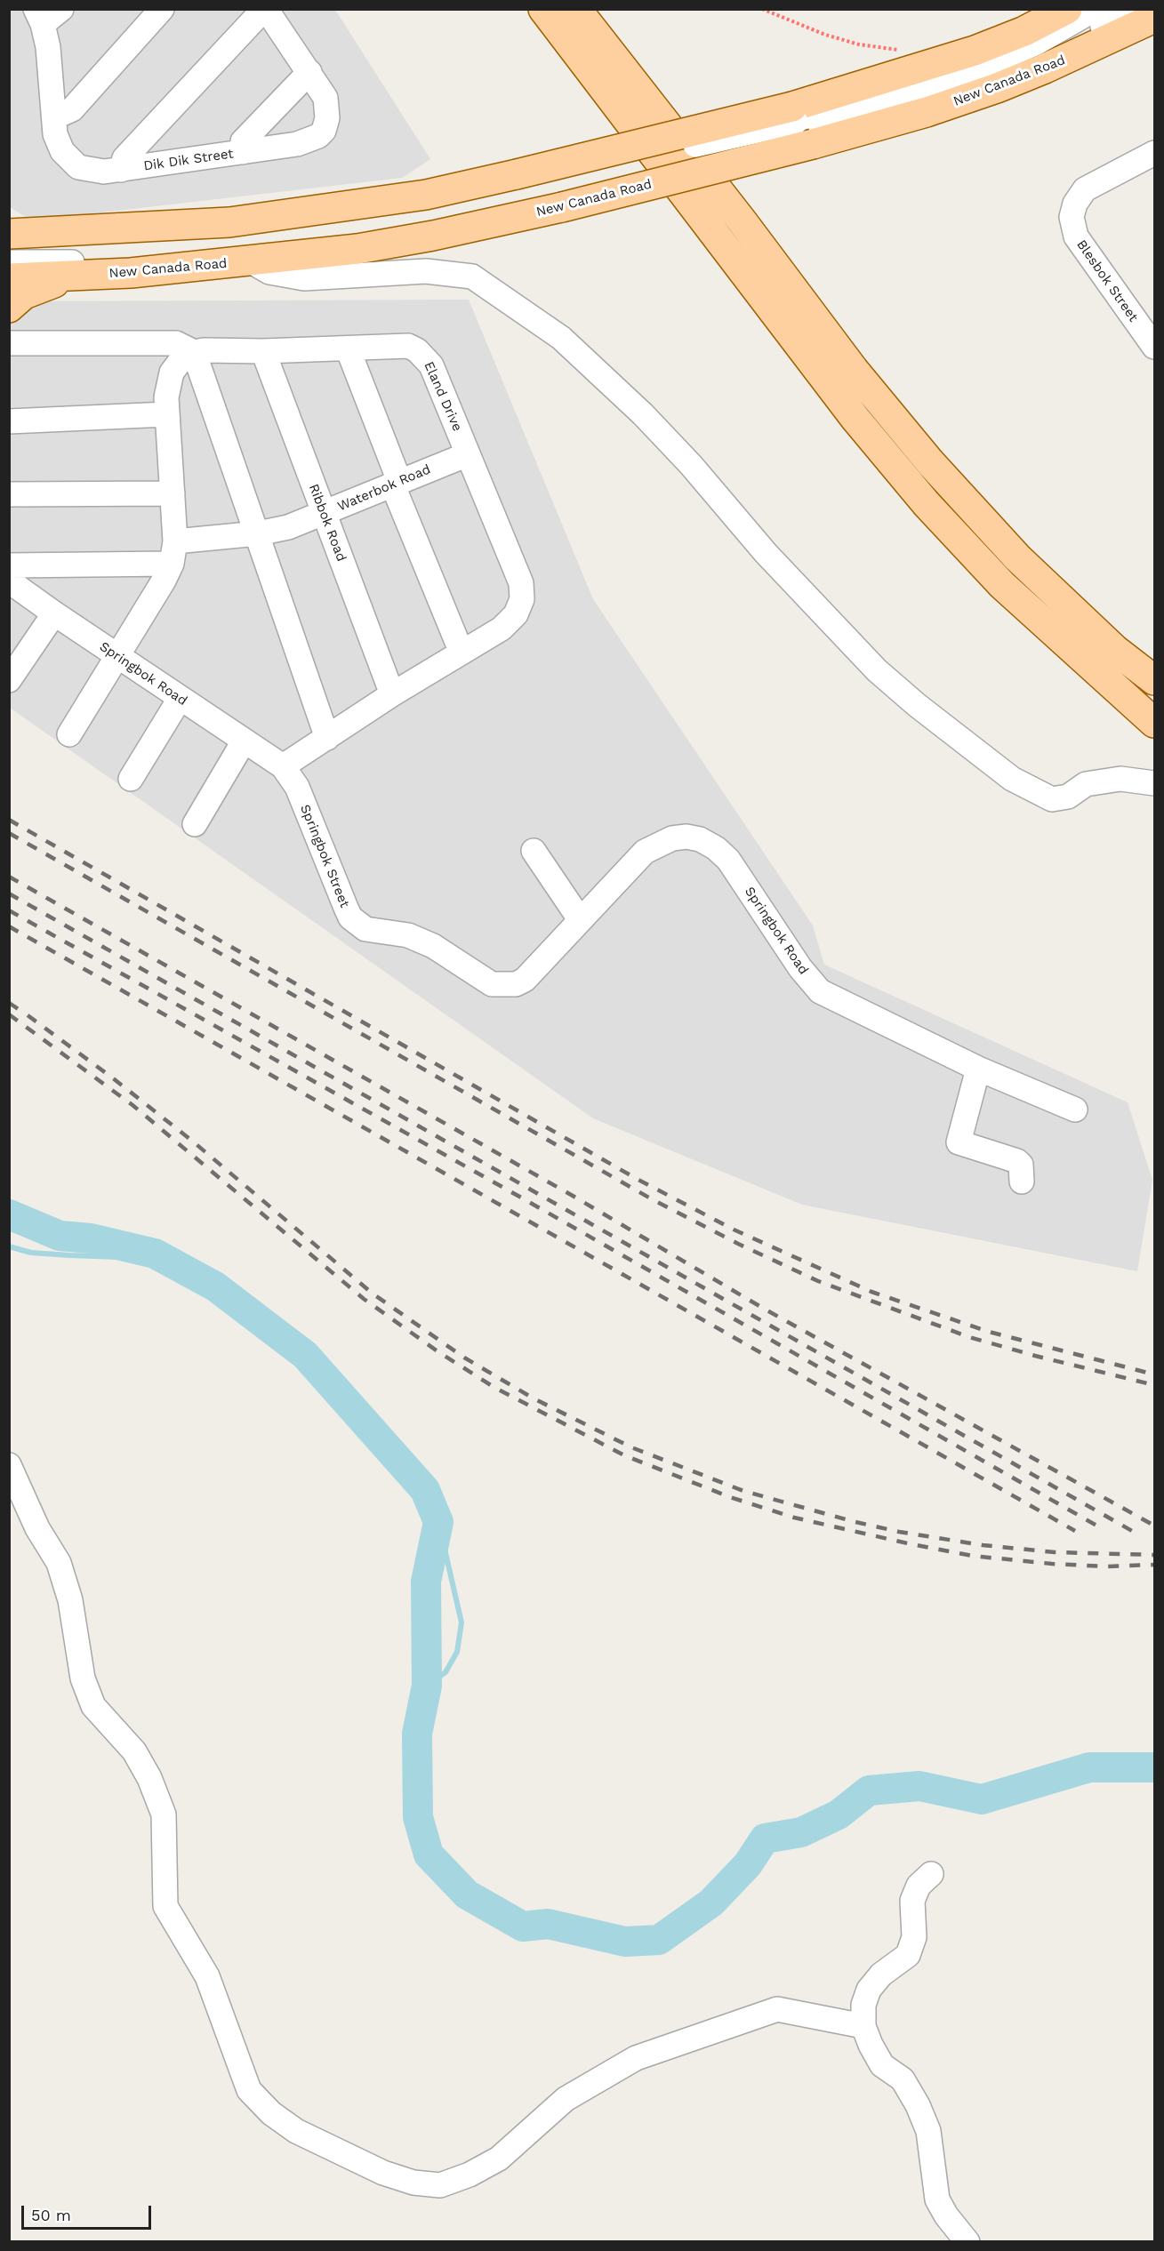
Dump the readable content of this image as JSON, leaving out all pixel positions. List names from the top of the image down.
{
  "streets": {
    "main road": ["New Canada Road"],
    "street": [
      "Dik Dik Street",
      "Blesbok Street",
      "Eland Drive",
      "Waterbok Road",
      "Ribbok Road",
      "Springbok Road",
      "Springbok Street"
    ]
  },
  "crossings": [
    ["Eland Drive", "Waterbok Road"],
    ["Eland Drive", "Ribbok Road"],
    ["Eland Drive", "Springbok Road"],
    ["Eland Drive", "Springbok Street"],
    ["Waterbok Road", "Ribbok Road"],
    ["Springbok Road", "Springbok Street"]
  ],
  "scale_bar": "50 m"
}
